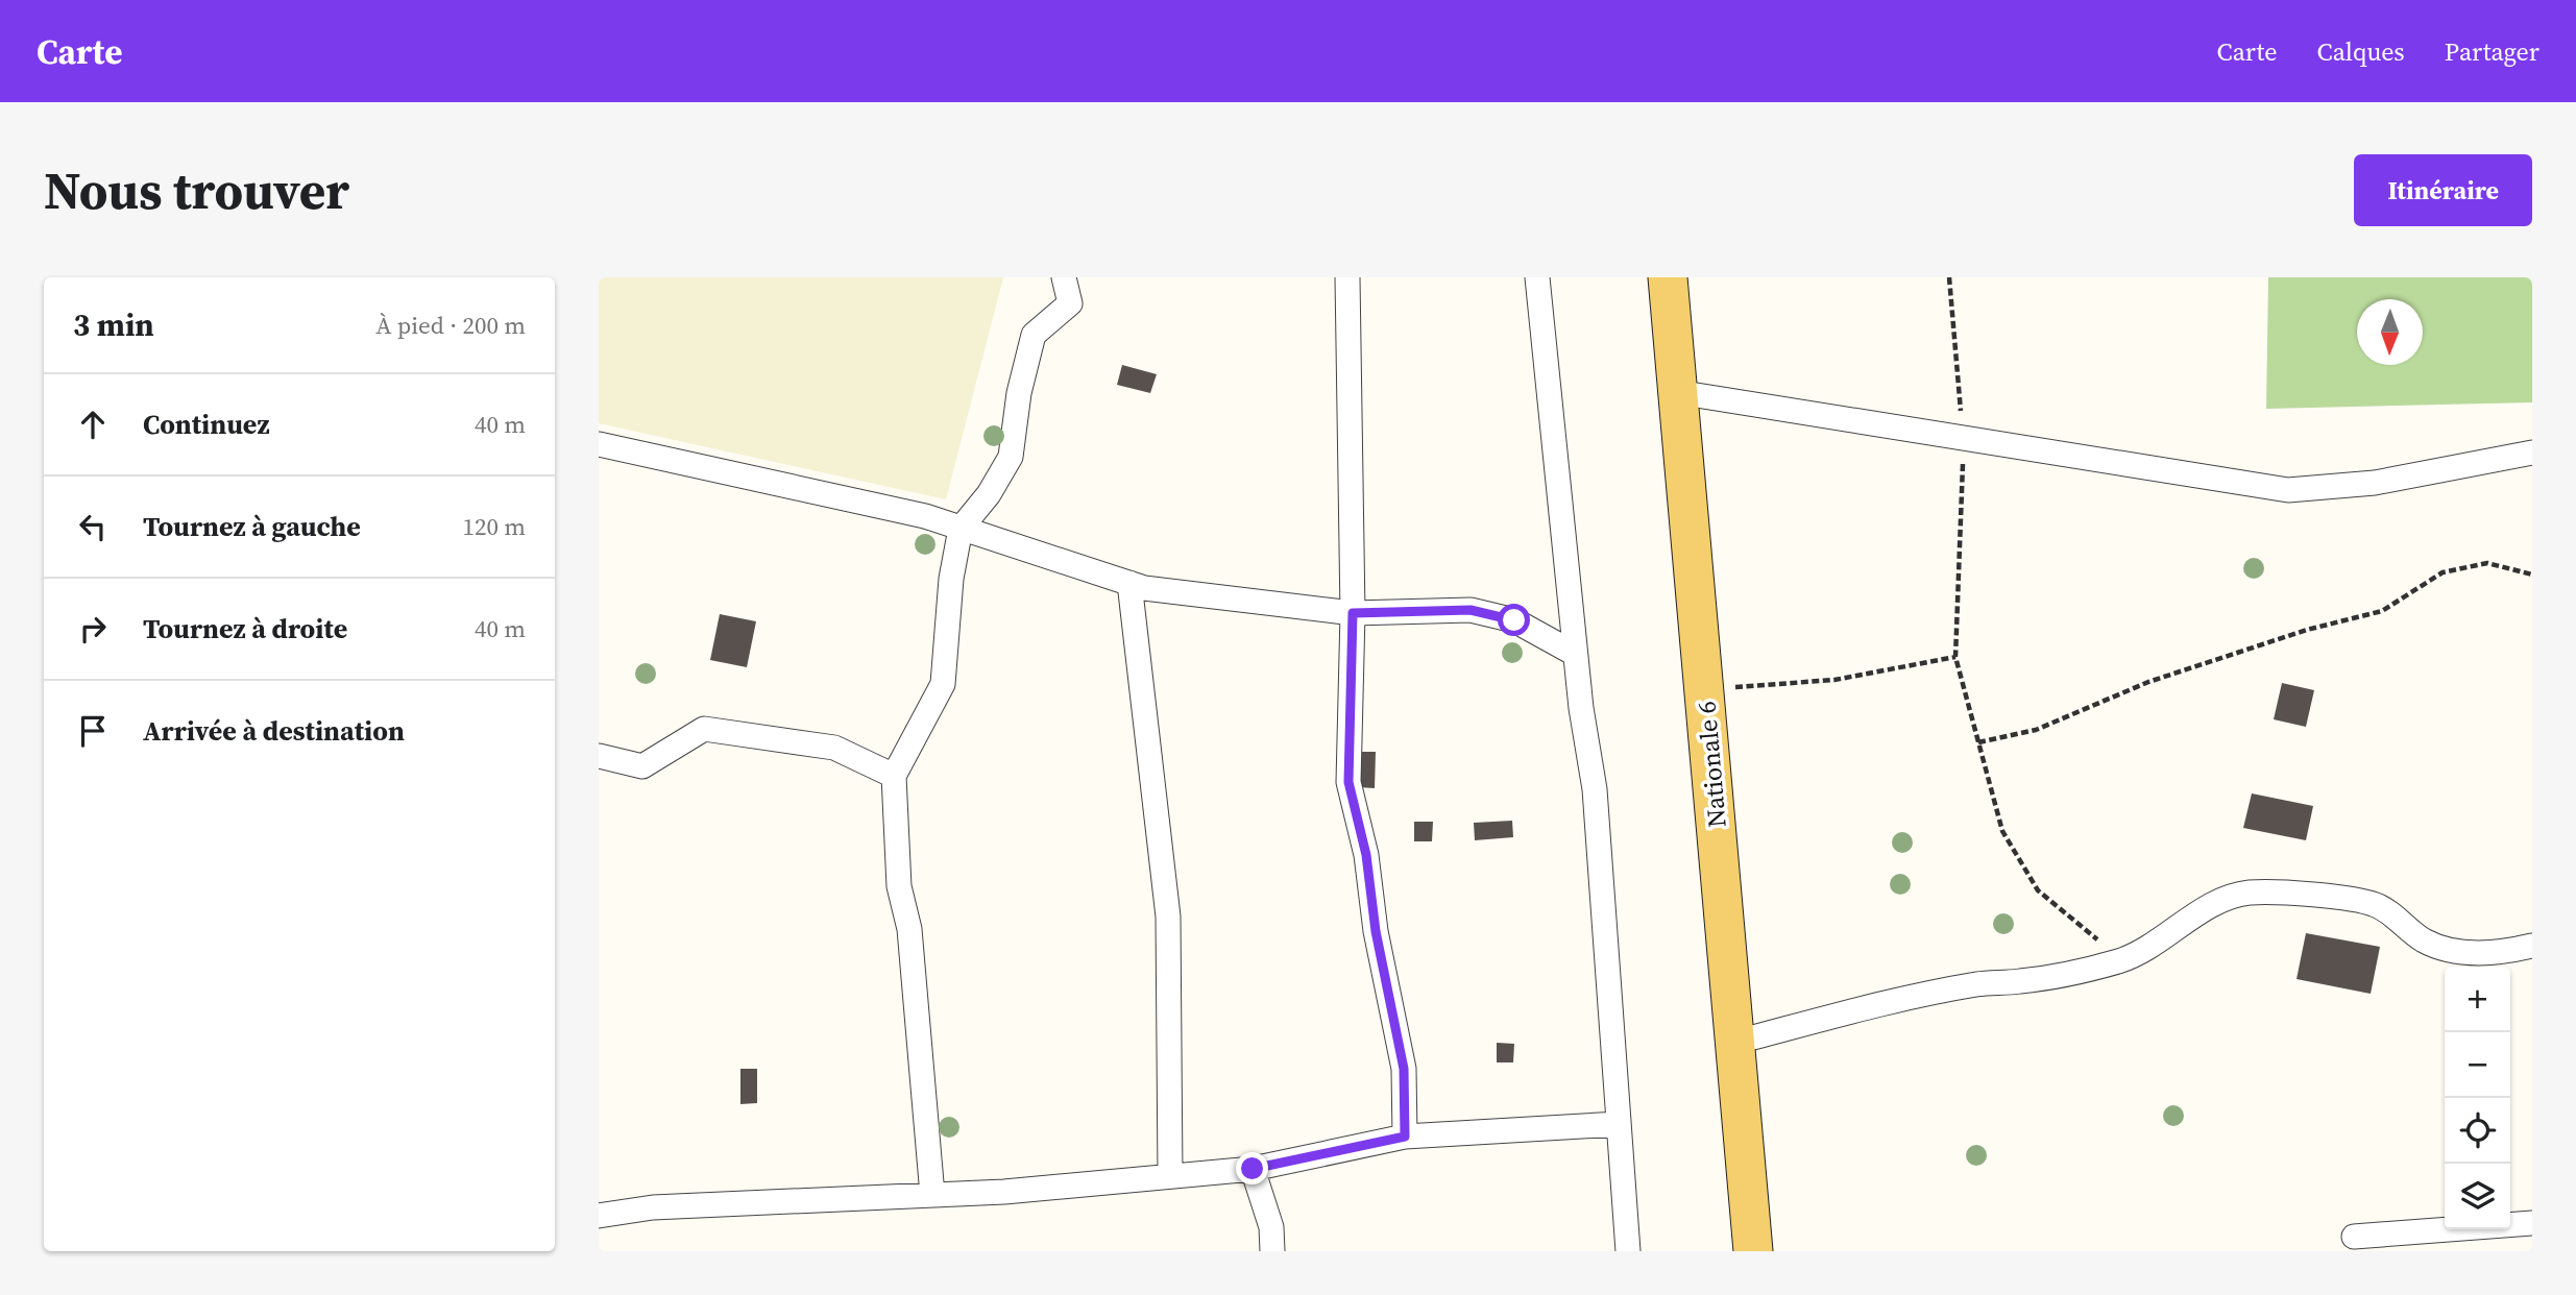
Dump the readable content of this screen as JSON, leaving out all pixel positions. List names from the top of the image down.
{
  "streets": {
    "main road": ["Nationale 6"]
  },
  "north": "bottom",
  "page": {
    "header": "Carte",
    "nav": ["Carte", "Calques", "Partager"],
    "buttons": "Itinéraire",
    "title": "Nous trouver",
    "heading": ["3 min", "À pied · 200 m"],
    "list": [
      ["Continuez", "40 m"],
      ["Tournez à gauche", "120 m"],
      ["Tournez à droite", "40 m"],
      "Arrivée à destination"
    ],
    "map_buttons": ["+", "−"]
  }
}
